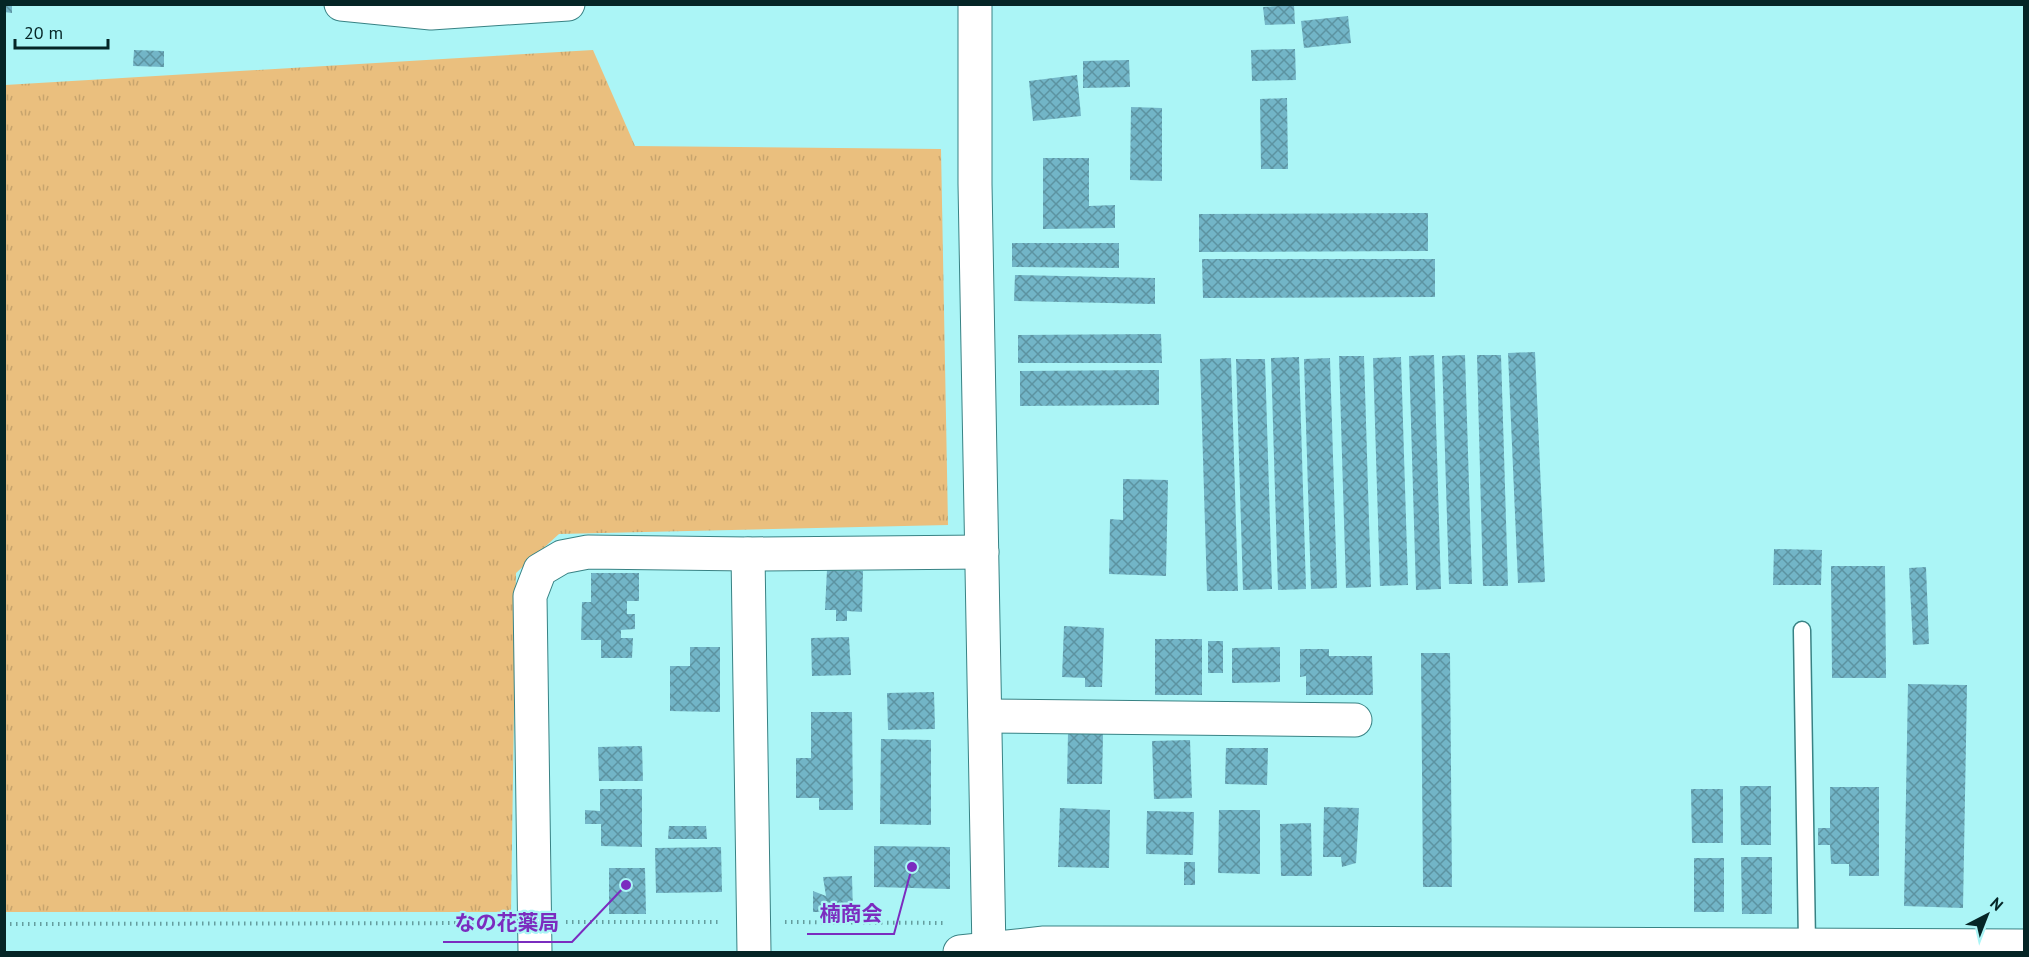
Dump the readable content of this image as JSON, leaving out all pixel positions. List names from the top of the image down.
{
  "places": ["楠商会", "なの花薬局"],
  "scale_bar": "20 m",
  "north": "top right"
}
